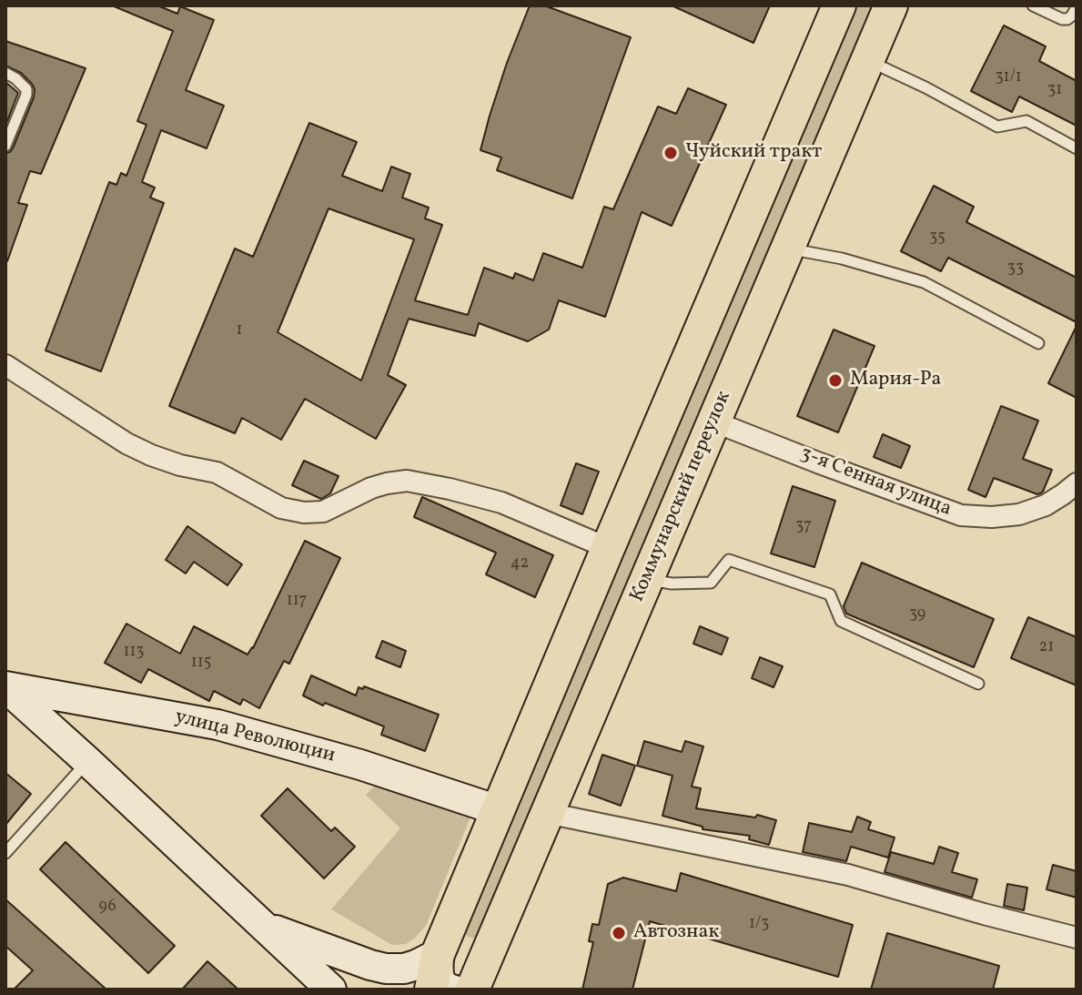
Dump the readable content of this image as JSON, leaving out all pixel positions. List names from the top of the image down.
{
  "streets": {
    "main road": ["Коммунарский переулок", "улица Революции"],
    "street": ["3-я Сенная улица"]
  },
  "crossings": [
    ["3-я Сенная улица", "Коммунарский переулок"]
  ],
  "places": ["Чуйский тракт", "Мария-Ра", "Автознак"],
  "house_numbers": [
    "31/1",
    "31",
    "35",
    "33",
    "1",
    "37",
    "42",
    "117",
    "39",
    "21",
    "113",
    "115",
    "96",
    "1/3"
  ]
}
